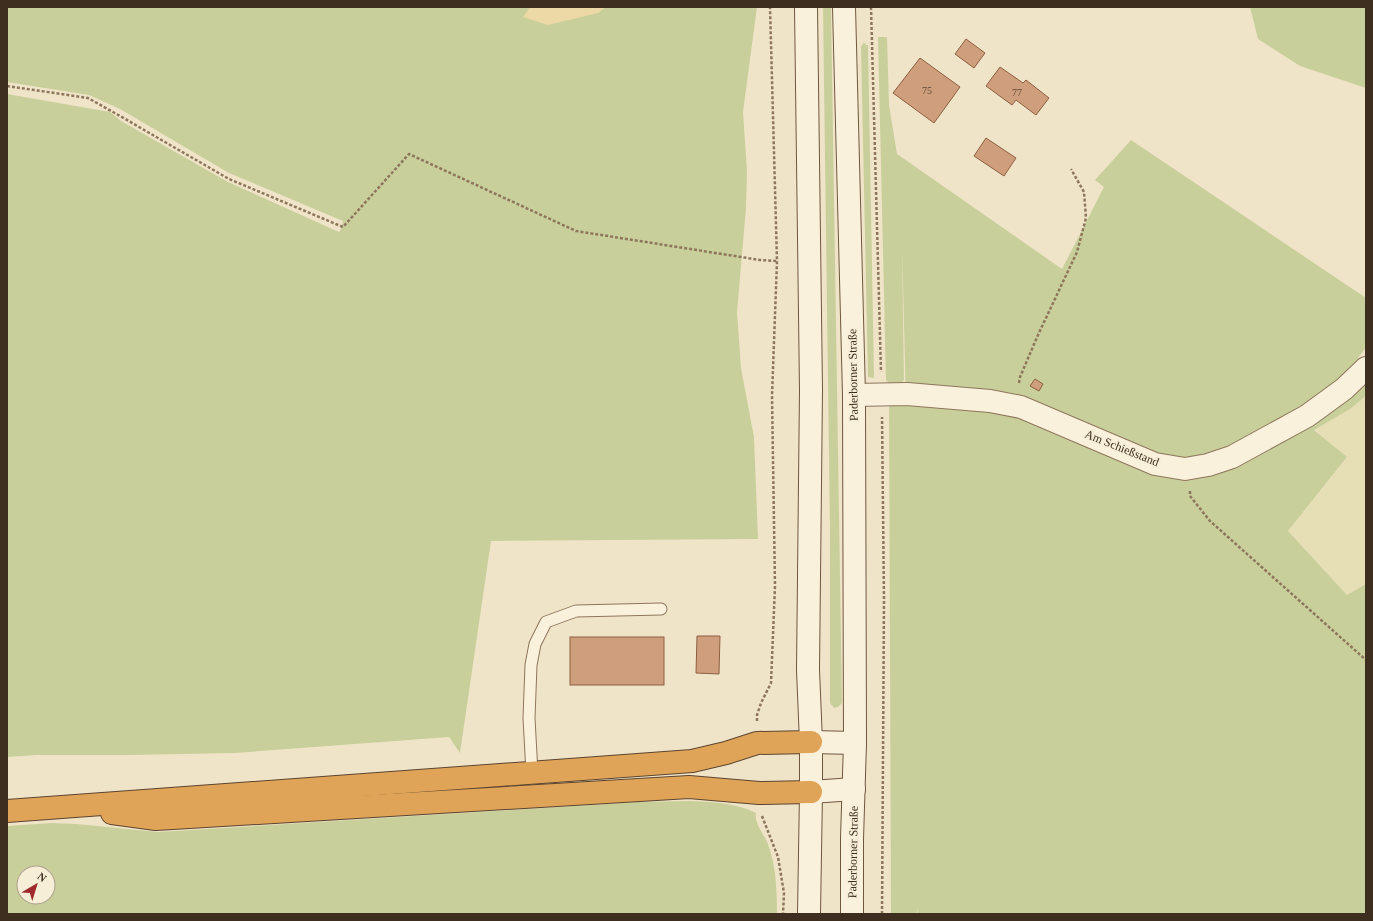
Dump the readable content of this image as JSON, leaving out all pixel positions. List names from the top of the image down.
{
  "streets": {
    "main road": ["Paderborner Straße", "Am Schießstand"]
  },
  "crossings": [
    ["Paderborner Straße", "Am Schießstand"]
  ],
  "house_numbers": ["75", "77"],
  "north": "top right"
}
